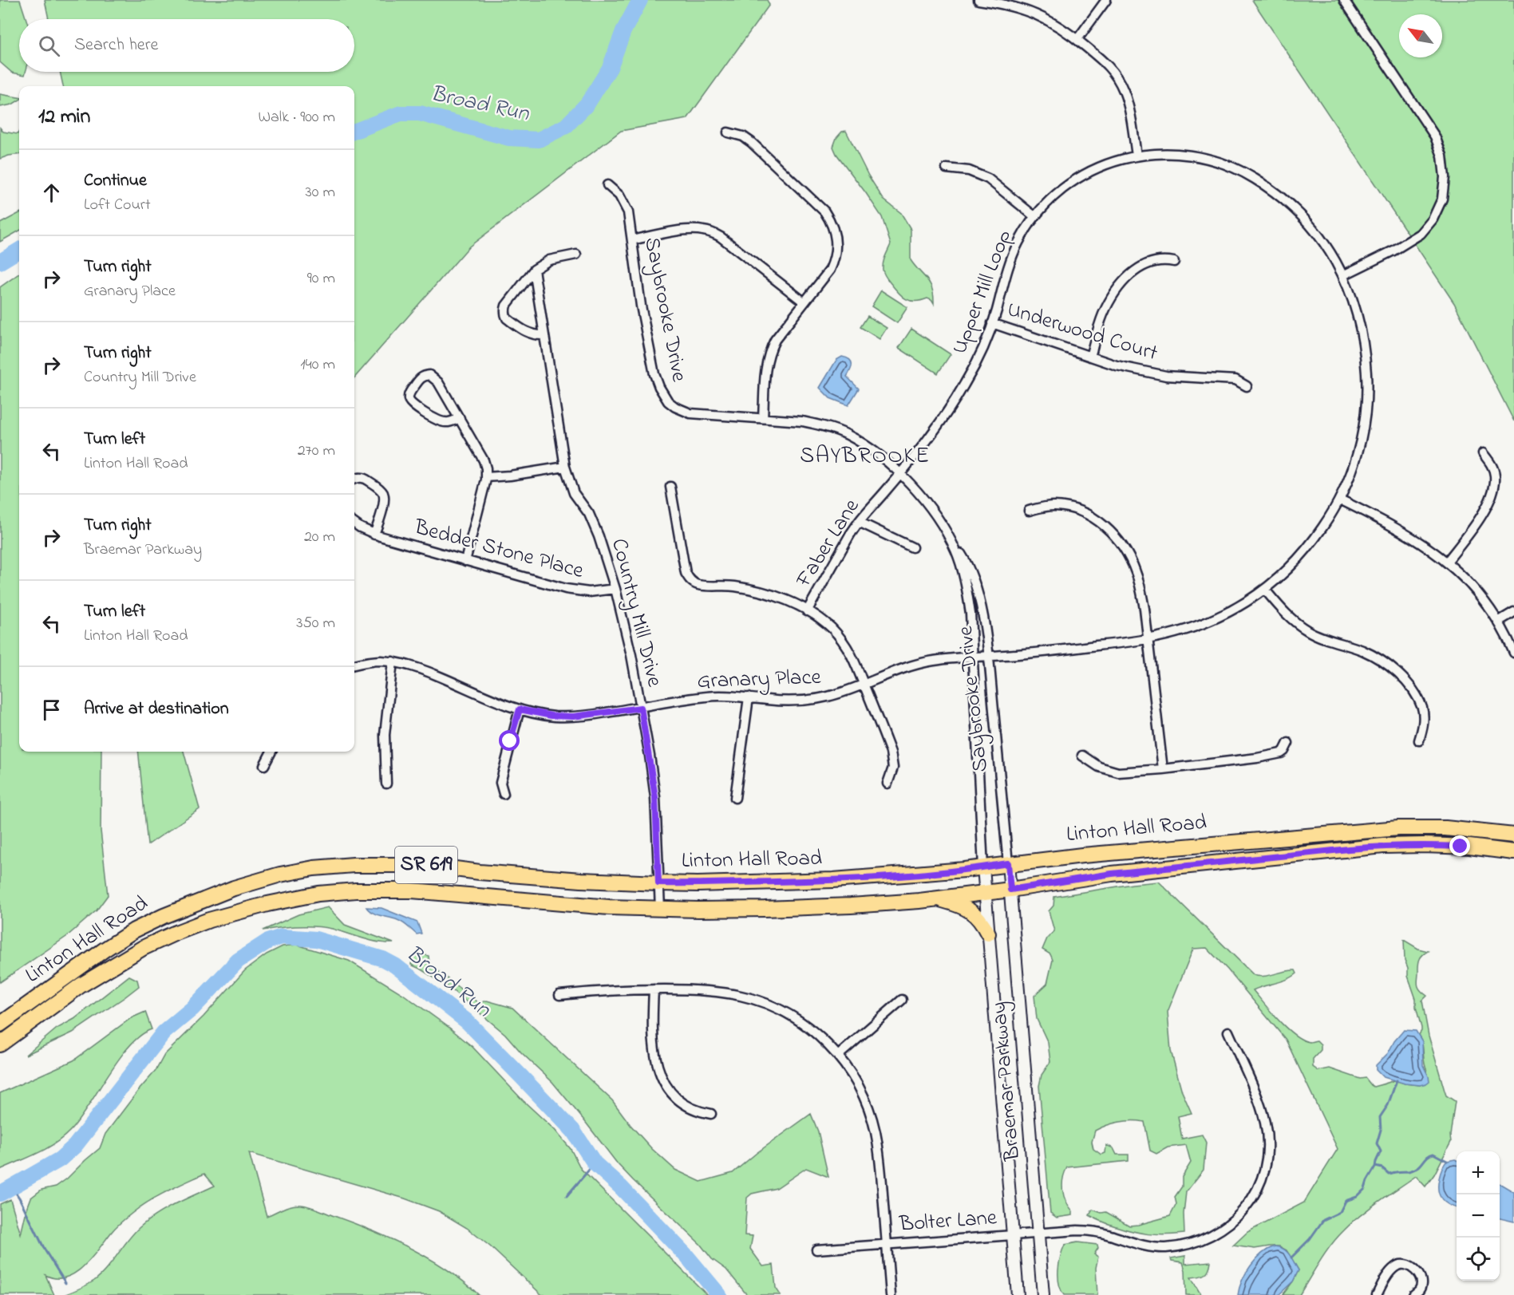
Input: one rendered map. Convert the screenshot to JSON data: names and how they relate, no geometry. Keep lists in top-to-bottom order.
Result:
{
  "streets": {
    "main road": ["Linton Hall Road", "SR 619"],
    "street": [
      "Upper Mill Loop",
      "Saybrooke Drive",
      "Underwood Court",
      "Faber Lane",
      "Bedder Stone Place",
      "Country Mill Drive",
      "Granary Place",
      "Braemar Parkway",
      "Bolter Lane"
    ]
  },
  "crossings": [
    ["Upper Mill Loop", "Saybrooke Drive"],
    ["Upper Mill Loop", "Underwood Court"],
    ["Upper Mill Loop", "Faber Lane"],
    ["Upper Mill Loop", "Granary Place"],
    ["Saybrooke Drive", "Faber Lane"],
    ["Saybrooke Drive", "Granary Place"],
    ["Saybrooke Drive", "Linton Hall Road"],
    ["Saybrooke Drive", "Braemar Parkway"],
    ["Bedder Stone Place", "Country Mill Drive"],
    ["Country Mill Drive", "Granary Place"],
    ["Country Mill Drive", "Linton Hall Road"],
    ["Linton Hall Road", "Braemar Parkway"],
    ["Braemar Parkway", "Bolter Lane"]
  ],
  "districts": ["SAYBROOKE"],
  "water": ["Broad Run"],
  "north": "top left",
  "page": {
    "search": "Search here",
    "heading": ["12 min", "Walk · 900 m"],
    "list": [
      ["Continue", "Loft Court", "30 m"],
      ["Turn right", "Granary Place", "90 m"],
      ["Turn right", "Country Mill Drive", "140 m"],
      ["Turn left", "Linton Hall Road", "270 m"],
      ["Turn right", "Braemar Parkway", "20 m"],
      ["Turn left", "Linton Hall Road", "350 m"],
      "Arrive at destination"
    ],
    "map_buttons": ["+", "−"]
  }
}
